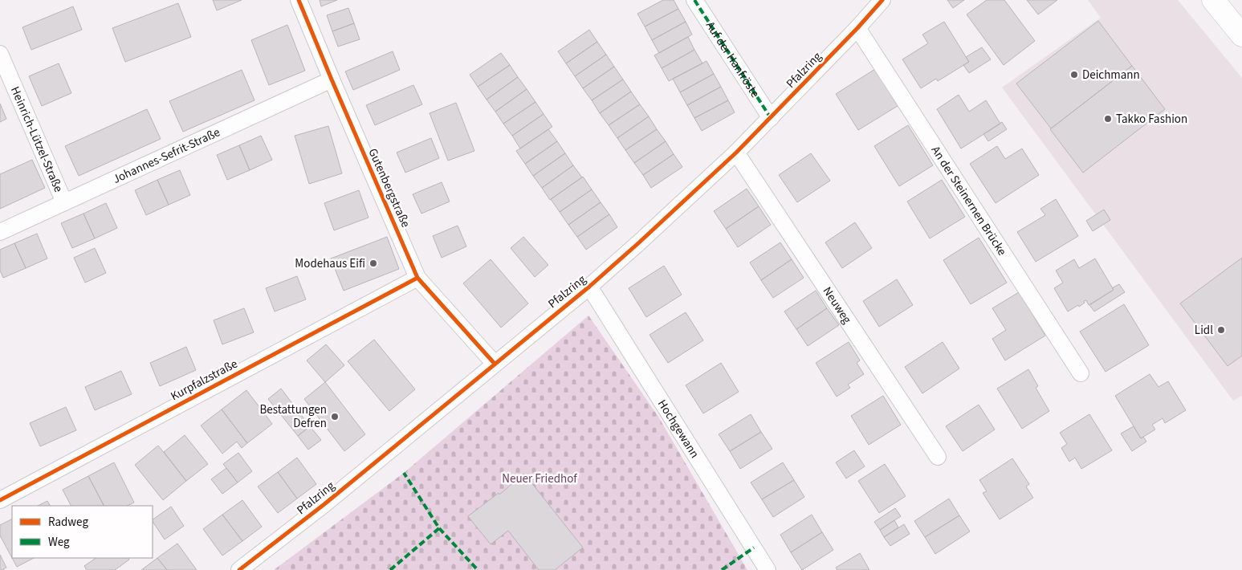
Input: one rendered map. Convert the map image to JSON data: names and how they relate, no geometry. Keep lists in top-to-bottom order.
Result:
{
  "streets": {
    "street": [
      "Auf der Hanfröste",
      "Pfalzring",
      "Heinrich-Lützel-Straße",
      "Johannes-Sefrit-Straße",
      "Gutenbergstraße",
      "An der Steinernen Brücke",
      "Neuweg",
      "Kurpfalzstraße",
      "Hochgewann"
    ]
  },
  "crossings": [
    ["Auf der Hanfröste", "Pfalzring"],
    ["Pfalzring", "Gutenbergstraße"],
    ["Pfalzring", "An der Steinernen Brücke"],
    ["Pfalzring", "Neuweg"],
    ["Pfalzring", "Hochgewann"],
    ["Heinrich-Lützel-Straße", "Johannes-Sefrit-Straße"],
    ["Johannes-Sefrit-Straße", "Gutenbergstraße"],
    ["Gutenbergstraße", "Kurpfalzstraße"]
  ],
  "parks": ["Neuer Friedhof"],
  "places": [
    "Deichmann",
    "Takko Fashion",
    "Modehaus Eifi",
    "Lidl",
    "Bestattungen Defren"
  ],
  "legend": ["Radweg", "Weg"]
}
